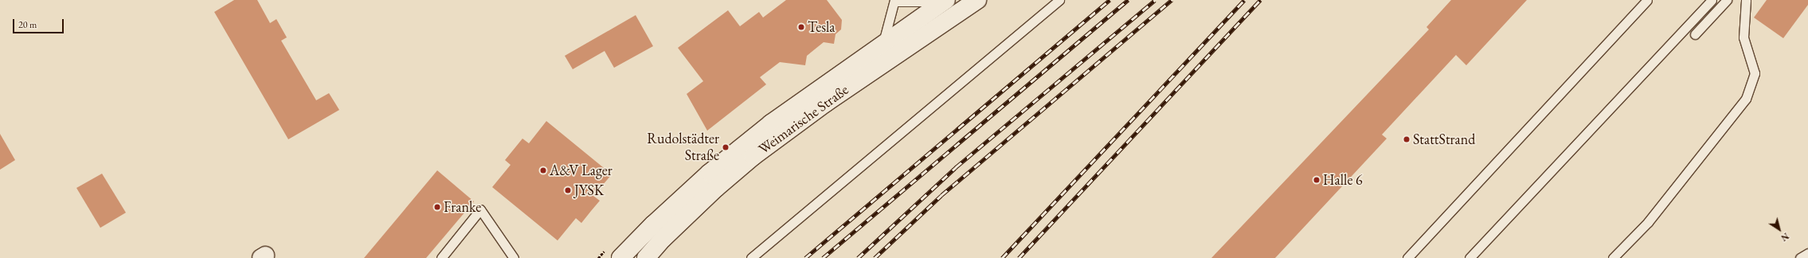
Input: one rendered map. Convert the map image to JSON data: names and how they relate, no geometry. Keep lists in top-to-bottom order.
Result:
{
  "streets": {
    "main road": ["Weimarische Straße"]
  },
  "places": [
    "Tesla",
    "StattStrand",
    "Rudolstädter Straße",
    "A&V Lager",
    "Halle 6",
    "JYSK",
    "Franke"
  ],
  "scale_bar": "20 m",
  "north": "bottom right"
}
